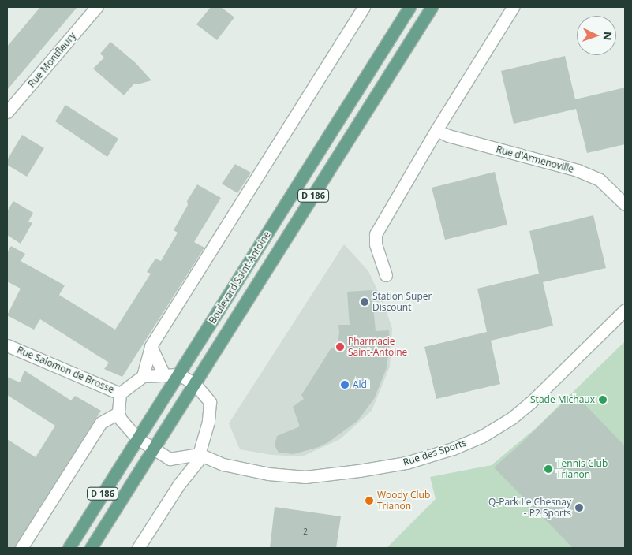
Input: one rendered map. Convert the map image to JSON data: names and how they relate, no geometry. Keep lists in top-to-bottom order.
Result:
{
  "streets": {
    "main road": ["D 186", "Boulevard Saint-Antoine"],
    "street": [
      "Rue Montfleury",
      "Rue d'Armenoville",
      "Rue Salomon de Brosse",
      "Rue des Sports"
    ]
  },
  "crossings": [
    ["Boulevard Saint-Antoine", "Rue des Sports"]
  ],
  "places": [
    "Station Super Discount",
    "Pharmacie Saint-Antoine",
    "Aldi",
    "Stade Michaux",
    "Tennis Club Trianon",
    "Woody Club Trianon",
    "Q-Park Le Chesnay - P2 Sports"
  ],
  "house_numbers": ["2"],
  "north": "right"
}
